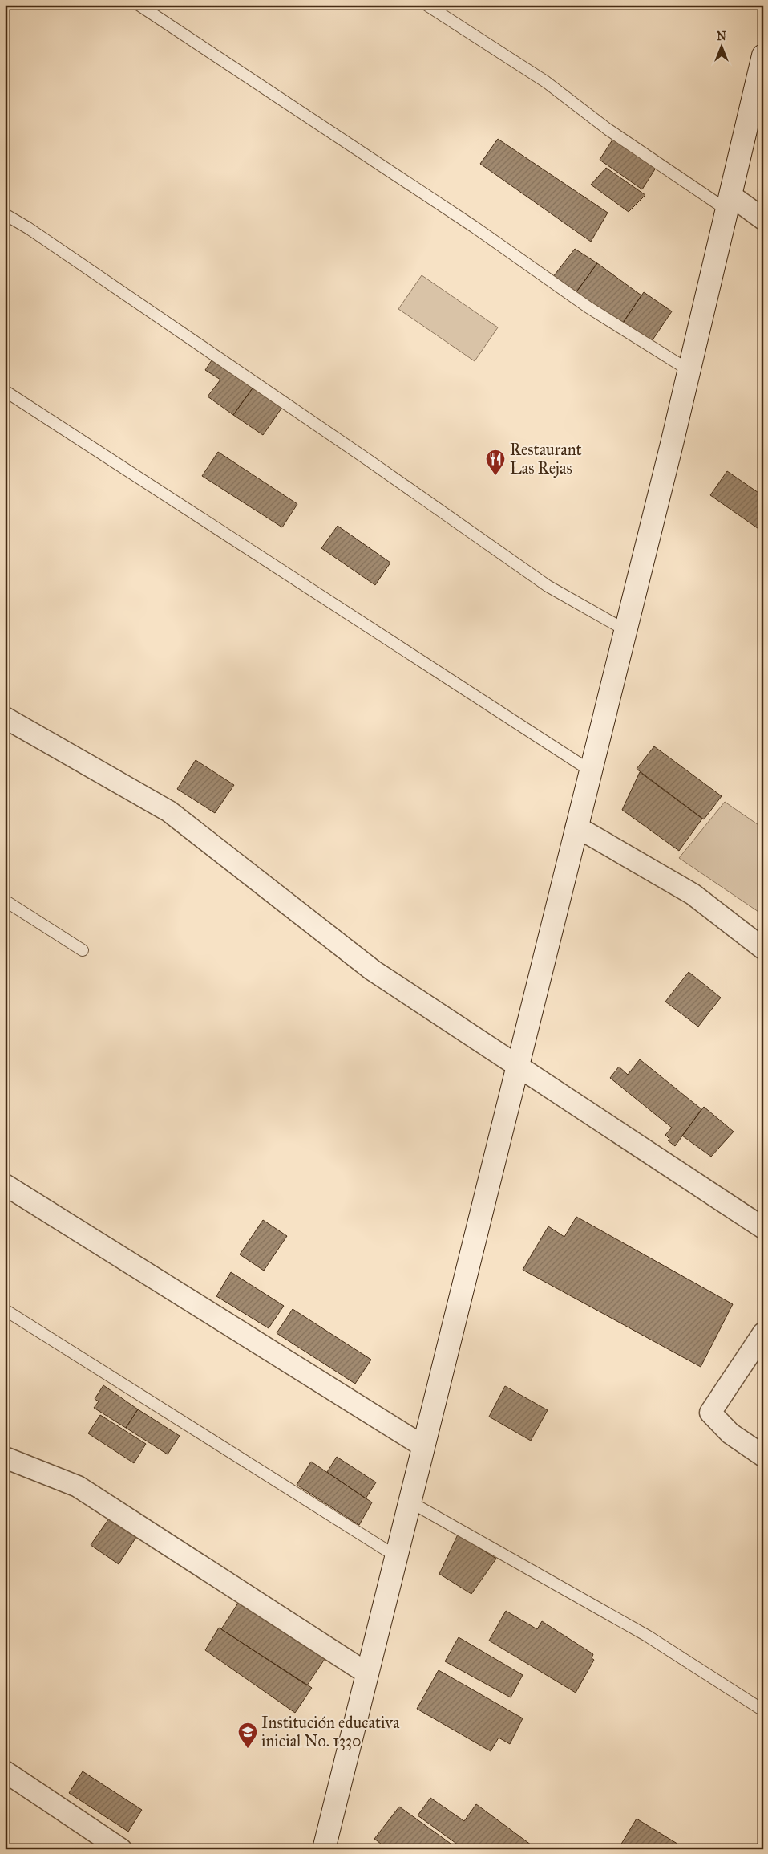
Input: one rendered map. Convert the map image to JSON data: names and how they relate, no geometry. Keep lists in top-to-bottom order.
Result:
{
  "places": {
    "restaurant": ["Restaurant Las Rejas"],
    "school or university": ["Institución educativa inicial No. 1330"]
  },
  "north": "top"
}
